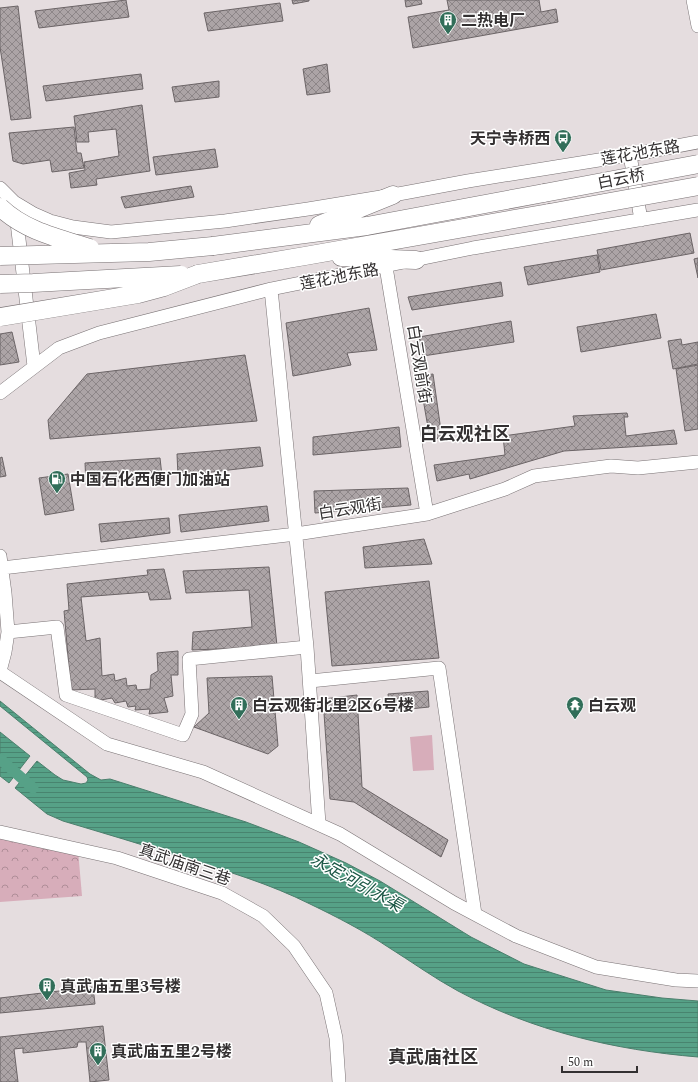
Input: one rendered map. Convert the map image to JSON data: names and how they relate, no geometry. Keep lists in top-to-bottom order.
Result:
{
  "streets": {
    "highway": ["莲花池东路", "白云桥"],
    "street": ["白云观前街", "白云观街", "真武庙南三巷"]
  },
  "crossings": [
    ["莲花池东路", "白云桥"],
    ["莲花池东路", "白云观前街"],
    ["白云观前街", "白云观街"]
  ],
  "districts": ["白云观社区", "真武庙社区"],
  "water": ["永定河引水渠"],
  "places": {
    "building": [
      "二热电厂",
      "白云观街北里2区6号楼",
      "真武庙五里3号楼",
      "真武庙五里2号楼"
    ],
    "bus stop": ["天宁寺桥西"],
    "fuel station": ["中国石化西便门加油站"],
    "temple": ["白云观"]
  },
  "scale_bar": "50 m"
}
